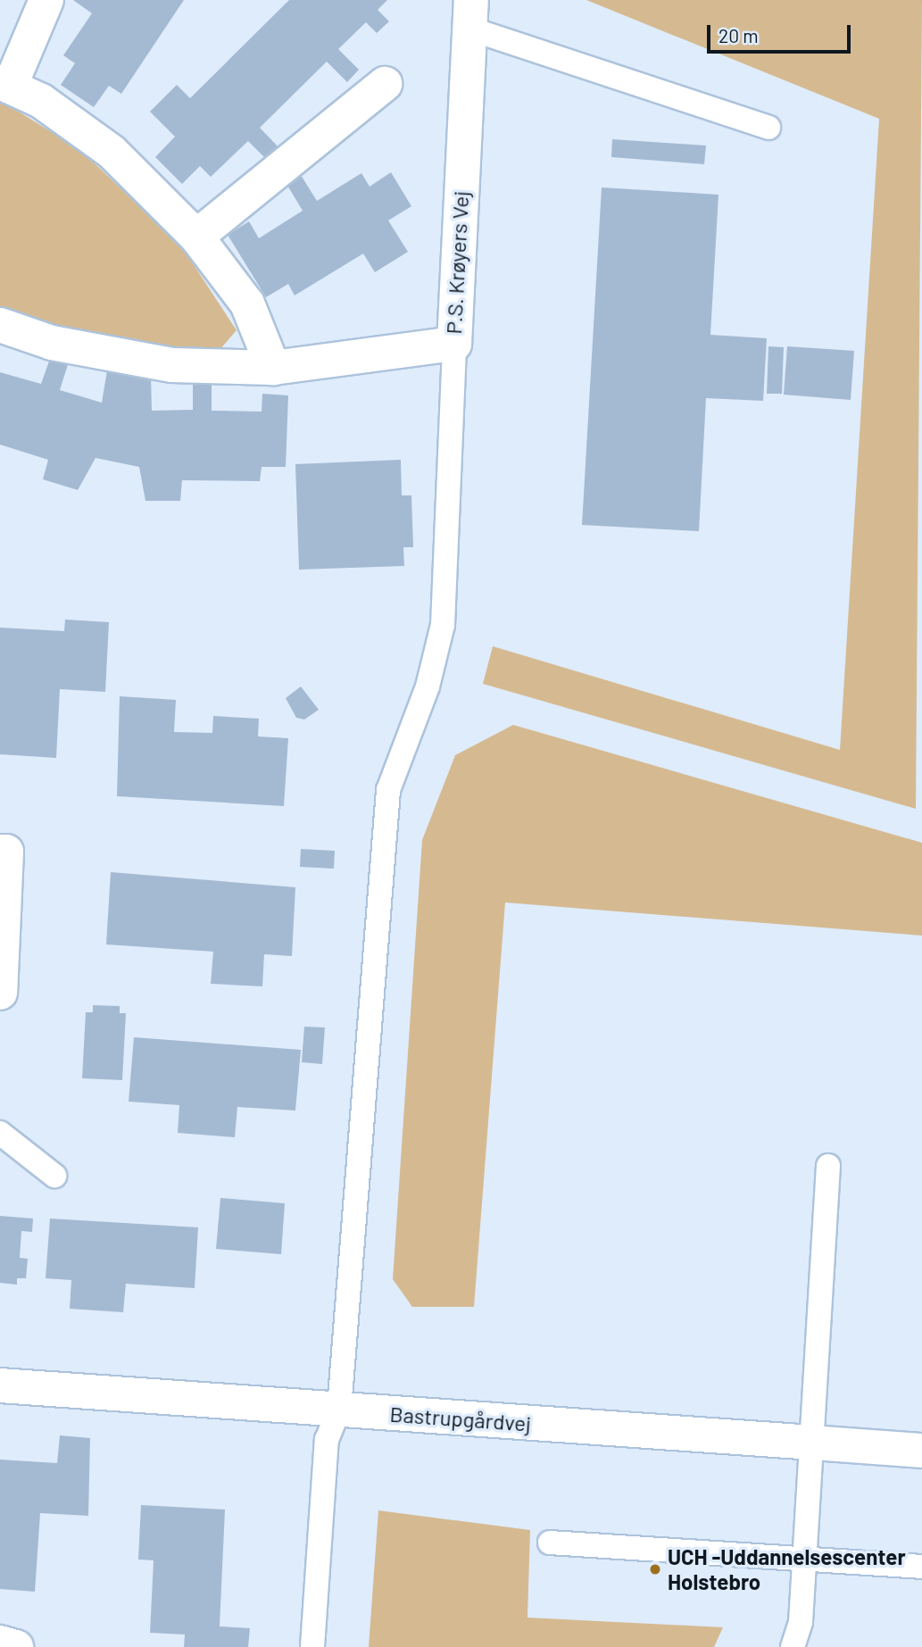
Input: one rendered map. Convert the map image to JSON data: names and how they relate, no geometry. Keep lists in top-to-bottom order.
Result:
{
  "streets": {
    "street": ["P.S. Krøyers Vej", "Bastrupgårdvej"]
  },
  "places": ["UCH -Uddannelsescenter Holstebro"],
  "scale_bar": "20 m"
}
